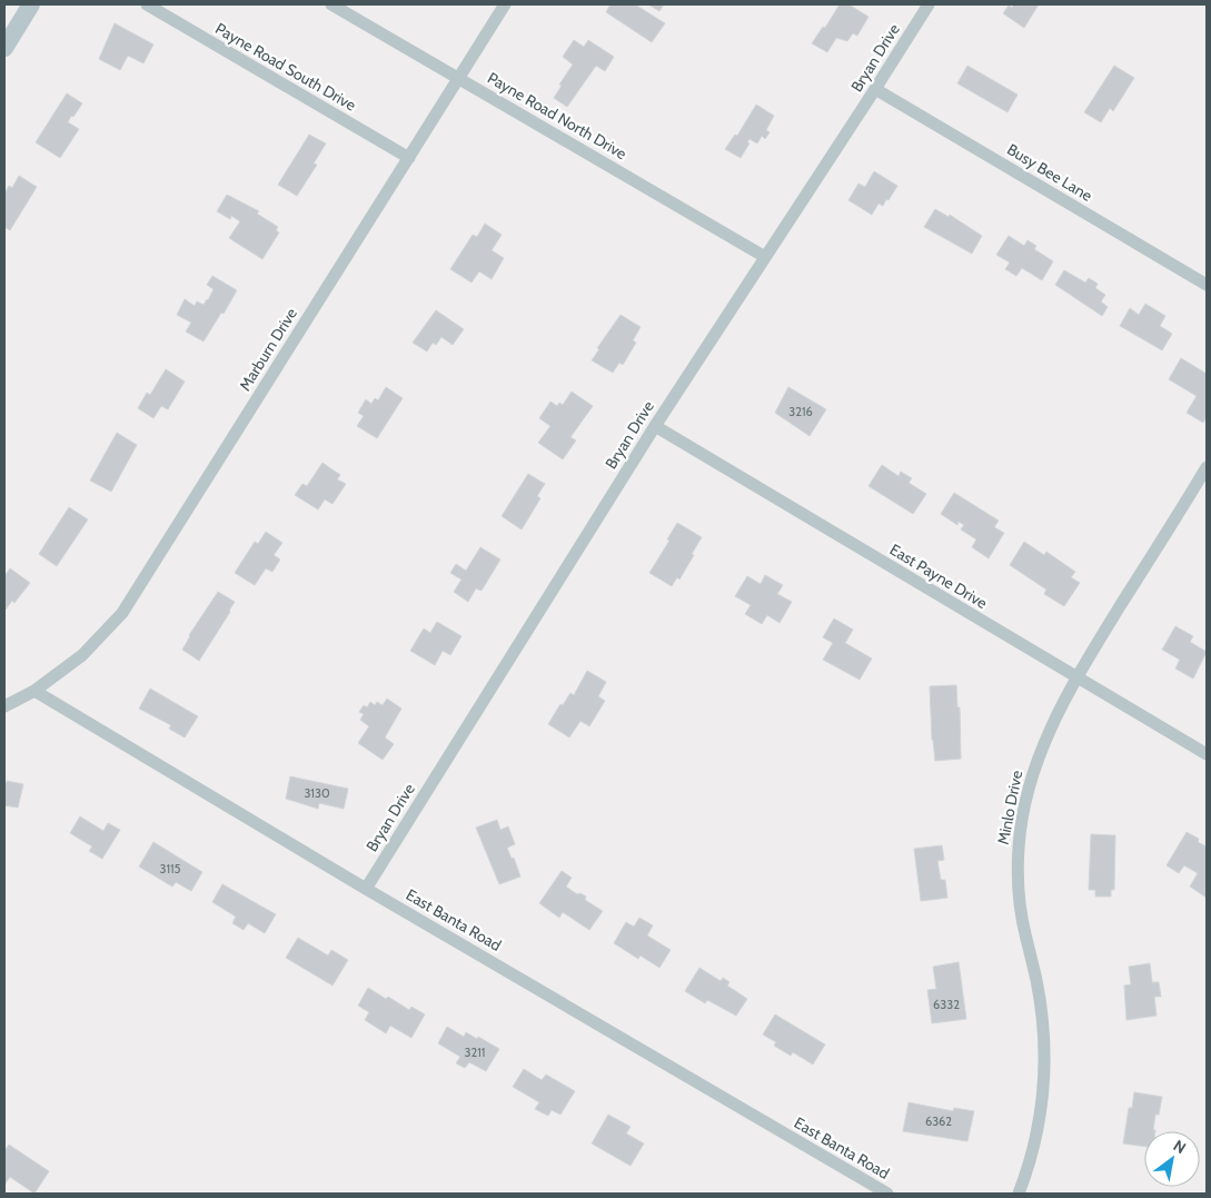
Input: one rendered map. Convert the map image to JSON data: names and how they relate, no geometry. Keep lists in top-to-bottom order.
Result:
{
  "streets": {
    "street": [
      "Bryan Drive",
      "Payne Road South Drive",
      "Payne Road North Drive",
      "Busy Bee Lane",
      "Marburn Drive",
      "East Payne Drive",
      "Minlo Drive",
      "East Banta Road"
    ]
  },
  "crossings": [
    ["Bryan Drive", "Payne Road North Drive"],
    ["Bryan Drive", "Busy Bee Lane"],
    ["Bryan Drive", "East Payne Drive"],
    ["Bryan Drive", "East Banta Road"],
    ["Payne Road South Drive", "Marburn Drive"],
    ["Payne Road North Drive", "Marburn Drive"],
    ["Marburn Drive", "East Banta Road"],
    ["East Payne Drive", "Minlo Drive"]
  ],
  "house_numbers": [
    "3216",
    "3130",
    "3115",
    "6332",
    "3211",
    "6362"
  ],
  "north": "top right"
}
